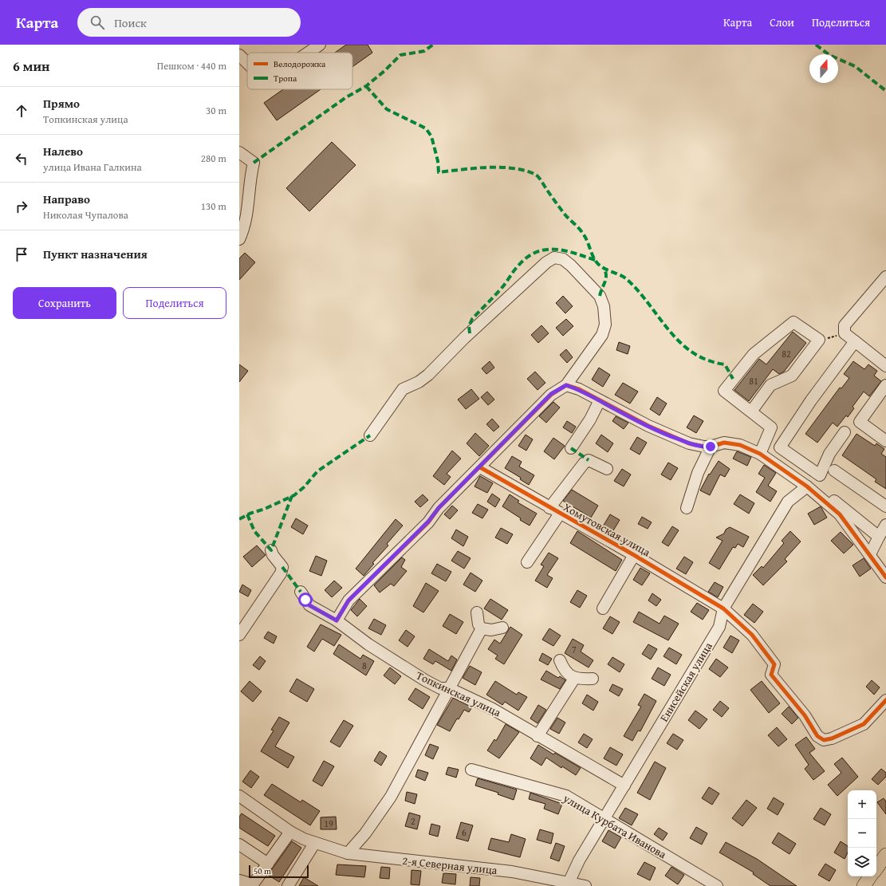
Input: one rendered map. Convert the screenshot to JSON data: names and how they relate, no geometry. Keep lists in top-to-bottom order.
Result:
{
  "streets": {
    "street": [
      "Хомутовская улица",
      "Енисейская улица",
      "Топкинская улица",
      "улица Курбата Иванова",
      "2-я Северная улица"
    ]
  },
  "crossings": [
    ["Хомутовская улица", "Енисейская улица"],
    ["Енисейская улица", "Топкинская улица"],
    ["Енисейская улица", "улица Курбата Иванова"],
    ["Енисейская улица", "2-я Северная улица"]
  ],
  "house_numbers": [
    "82",
    "81",
    "7",
    "8",
    "2",
    "19",
    "6"
  ],
  "legend": ["Велодорожка", "Тропа"],
  "scale_bar": "50 m",
  "north": "top",
  "page": {
    "header": "Карта",
    "search": "Поиск",
    "nav": ["Карта", "Слои", "Поделиться"],
    "heading": ["6 мин", "Пешком · 440 m"],
    "list": [
      ["Прямо", "Топкинская улица", "30 m"],
      ["Налево", "улица Ивана Галкина", "280 m"],
      ["Направо", "Николая Чупалова", "130 m"],
      "Пункт назначения"
    ],
    "buttons": ["Сохранить", "Поделиться"],
    "map_buttons": ["+", "−"],
    "scale": "50 m"
  }
}
